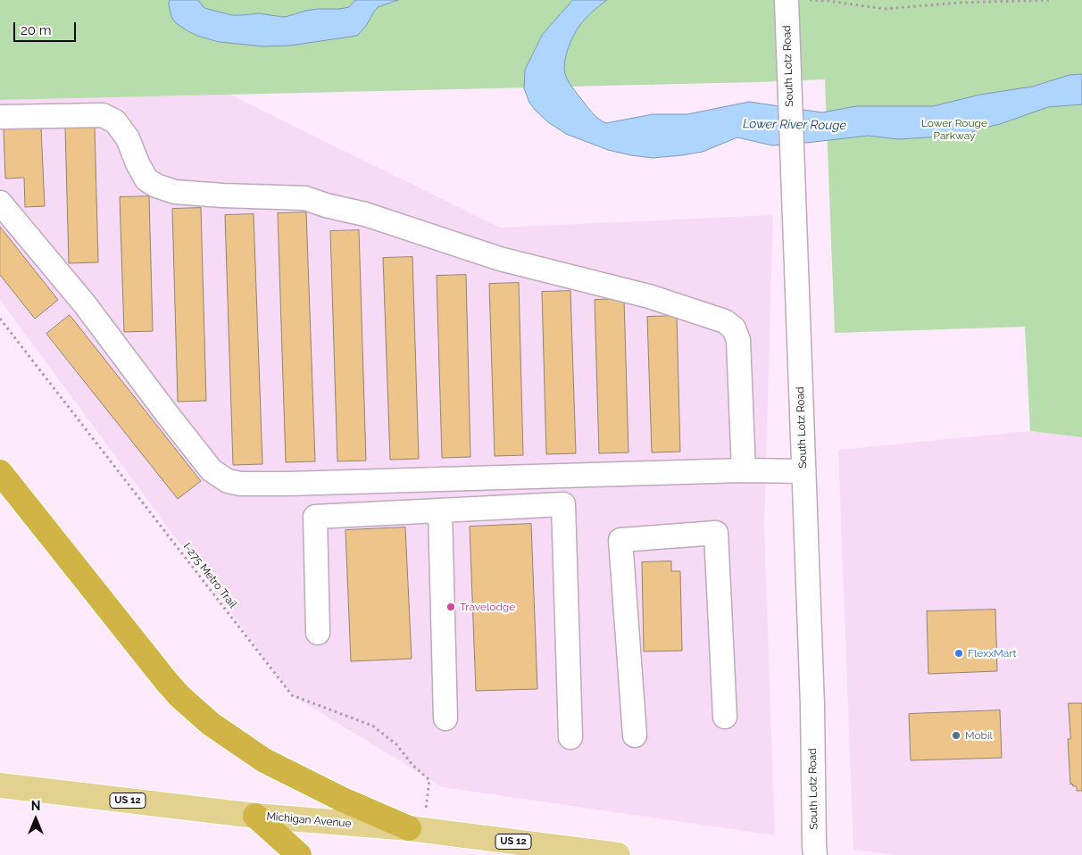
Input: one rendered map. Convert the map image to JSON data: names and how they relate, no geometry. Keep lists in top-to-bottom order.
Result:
{
  "streets": {
    "main road": ["US 12", "Michigan Avenue"],
    "street": ["South Lotz Road"],
    "path": ["I-275 Metro Trail"]
  },
  "water": ["Lower River Rouge"],
  "parks": ["Lower Rouge Parkway"],
  "places": ["Travelodge", "FlexxMart", "Mobil"],
  "scale_bar": "20 m",
  "north": "top"
}
